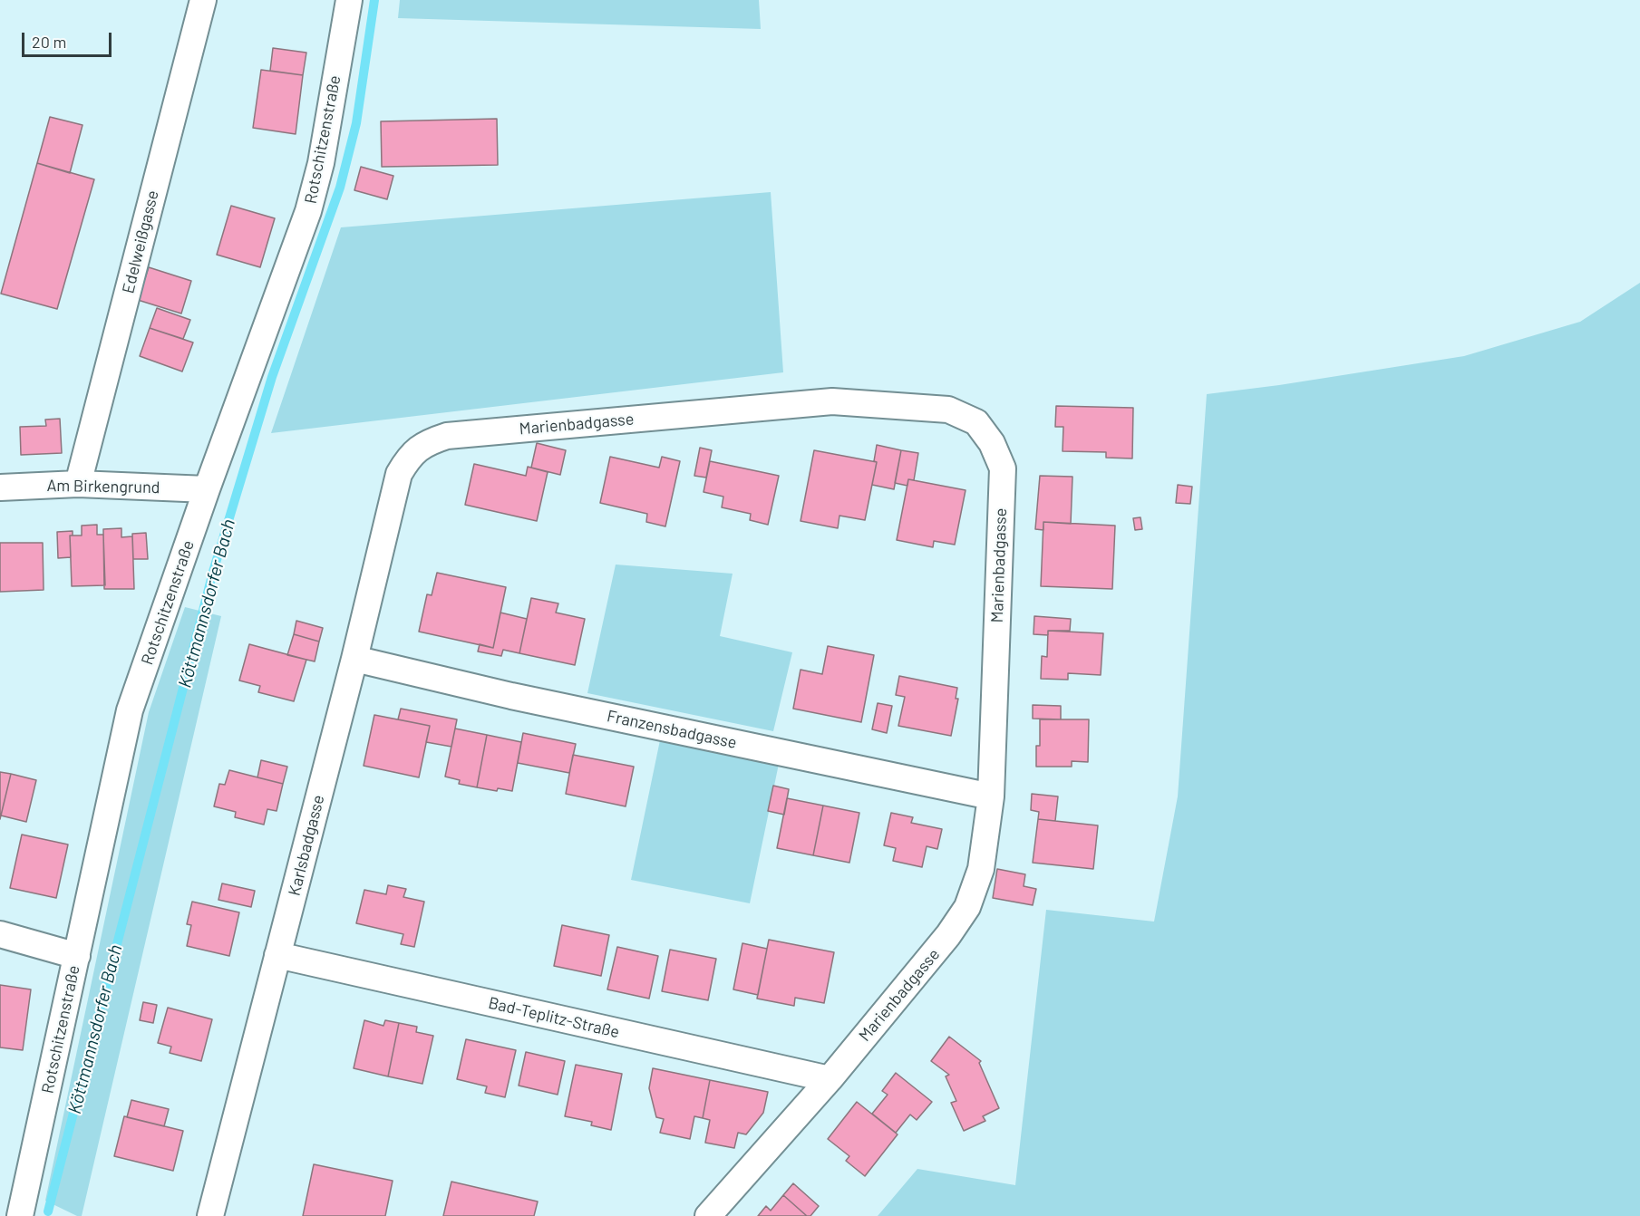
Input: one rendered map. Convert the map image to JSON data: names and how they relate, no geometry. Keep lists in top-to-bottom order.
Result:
{
  "streets": {
    "street": [
      "Rotschitzenstraße",
      "Edelweißgasse",
      "Marienbadgasse",
      "Am Birkengrund",
      "Franzensbadgasse",
      "Karlsbadgasse",
      "Bad-Teplitz-Straße"
    ]
  },
  "crossings": [
    ["Rotschitzenstraße", "Am Birkengrund"],
    ["Edelweißgasse", "Am Birkengrund"],
    ["Marienbadgasse", "Franzensbadgasse"],
    ["Marienbadgasse", "Karlsbadgasse"],
    ["Marienbadgasse", "Bad-Teplitz-Straße"],
    ["Franzensbadgasse", "Karlsbadgasse"],
    ["Karlsbadgasse", "Bad-Teplitz-Straße"]
  ],
  "water": ["Köttmannsdorfer Bach"],
  "scale_bar": "20 m"
}
